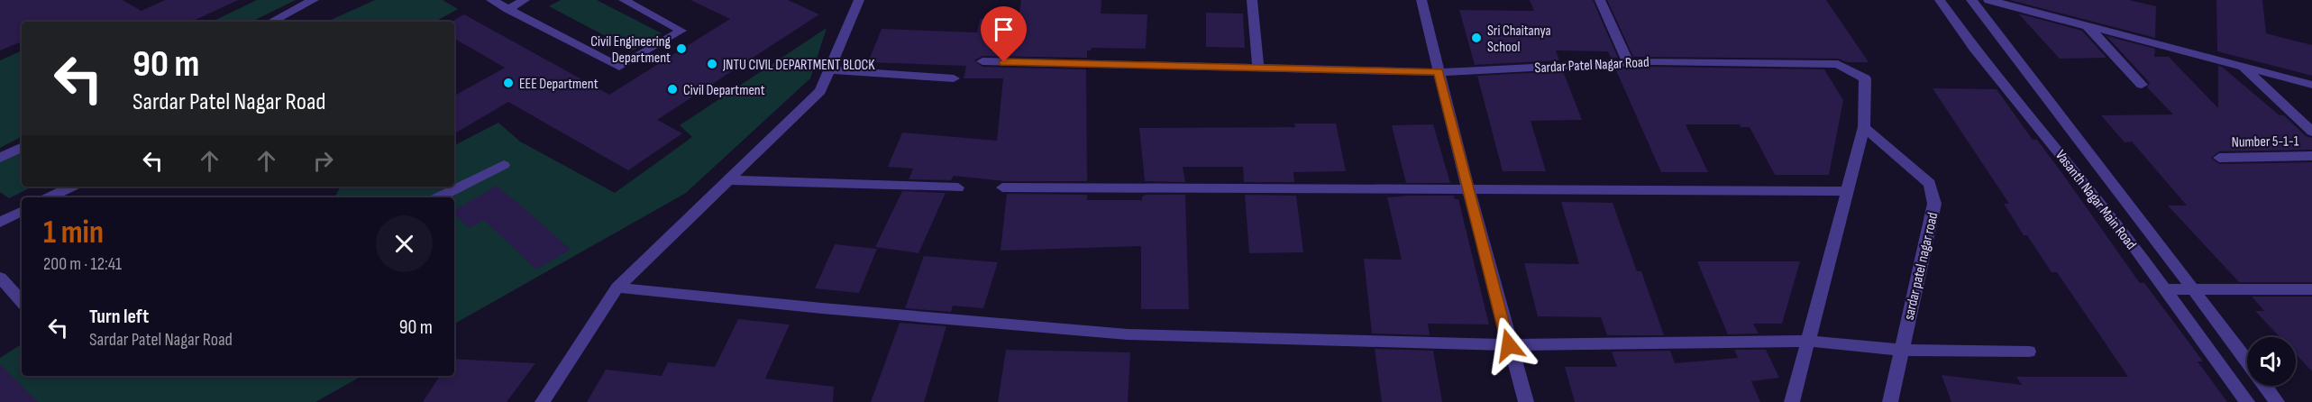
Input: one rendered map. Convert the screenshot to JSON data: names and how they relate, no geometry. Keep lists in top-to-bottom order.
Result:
{
  "streets": {
    "street": [
      "Sardar Patel Nagar Road",
      "Number 5-1-1",
      "Vasanth Nagar Main Road",
      "sardar patel nagar road"
    ]
  },
  "crossings": [
    ["Sardar Patel Nagar Road", "sardar patel nagar road"]
  ],
  "places": [
    "Sri Chaitanya School",
    "Civil Engineering Department",
    "JNTU CIVIL DEPARTMENT BLOCK",
    "EEE Department",
    "Civil Department"
  ],
  "page": {
    "turn": ["90 m", "Sardar Patel Nagar Road"],
    "heading": ["1 min", "200 m · 12:41"],
    "list": [
      {
        "name": "Turn left",
        "note": "Sardar Patel Nagar Road",
        "value": "90 m"
      }
    ]
  }
}
